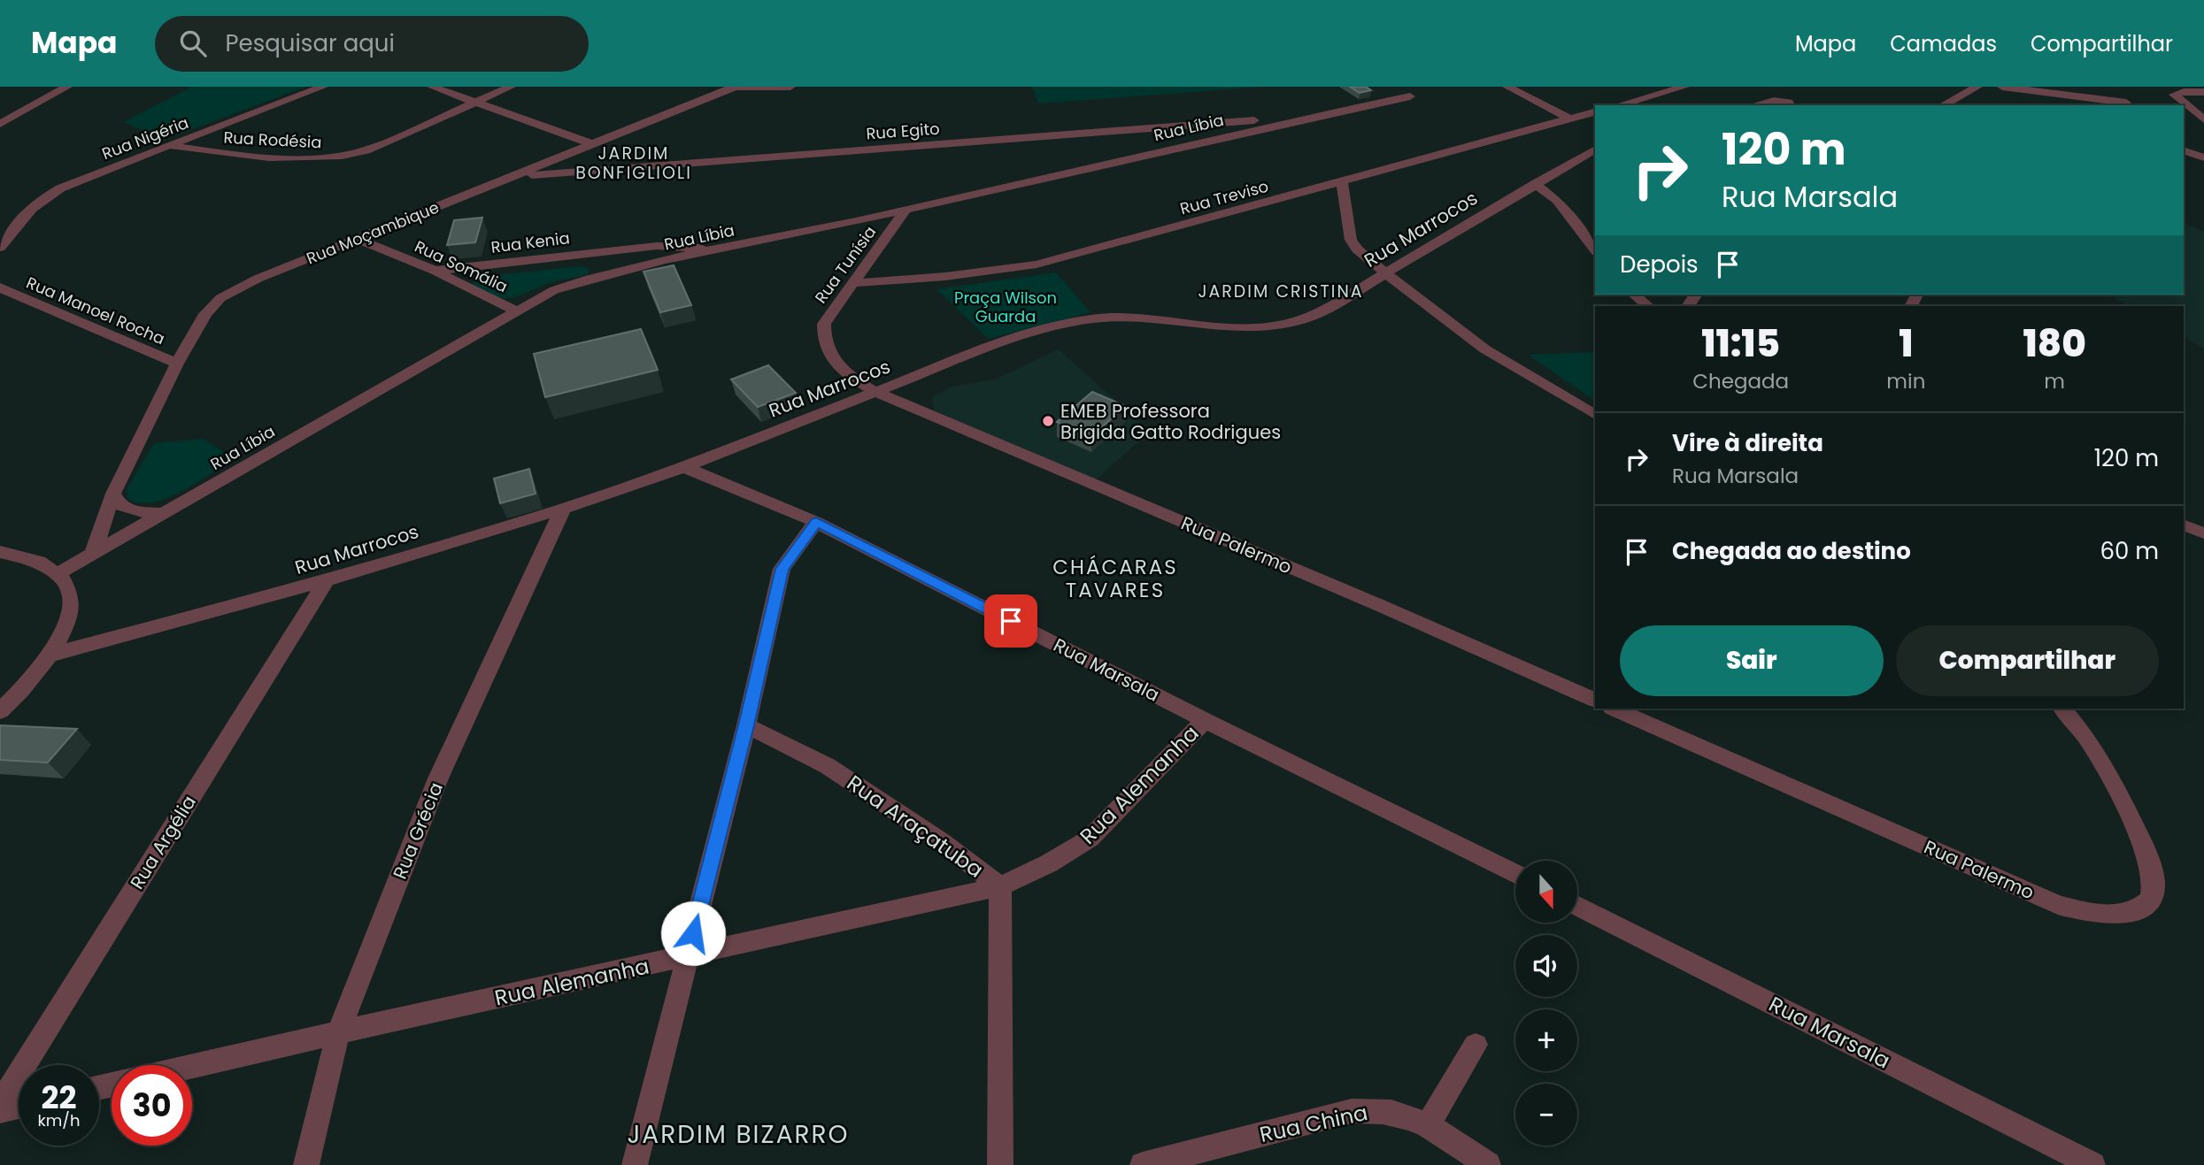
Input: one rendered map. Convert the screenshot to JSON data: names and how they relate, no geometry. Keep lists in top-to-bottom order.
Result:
{
  "streets": {
    "street": [
      "Rua Líbia",
      "Rua Egito",
      "Rua Nigéria",
      "Rua Rodésia",
      "Rua Treviso",
      "Rua Marrocos",
      "Rua Moçambique",
      "Rua Kenia",
      "Rua Tunísia",
      "Rua Somália",
      "Rua Manoel Rocha",
      "Rua Palermo",
      "Rua Marsala",
      "Rua Alemanha",
      "Rua Araçatuba",
      "Rua Grécia",
      "Rua Argélia",
      "Rua China"
    ]
  },
  "crossings": [
    ["Rua Líbia", "Rua Egito"],
    ["Rua Líbia", "Rua Moçambique"],
    ["Rua Líbia", "Rua Kenia"],
    ["Rua Líbia", "Rua Tunísia"],
    ["Rua Líbia", "Rua Somália"],
    ["Rua Egito", "Rua Moçambique"],
    ["Rua Nigéria", "Rua Rodésia"],
    ["Rua Treviso", "Rua Tunísia"],
    ["Rua Marrocos", "Rua Tunísia"],
    ["Rua Marrocos", "Rua Palermo"],
    ["Rua Marrocos", "Rua Marsala"],
    ["Rua Marrocos", "Rua Grécia"],
    ["Rua Marrocos", "Rua Argélia"],
    ["Rua Moçambique", "Rua Somália"],
    ["Rua Moçambique", "Rua Manoel Rocha"],
    ["Rua Kenia", "Rua Somália"],
    ["Rua Tunísia", "Rua Palermo"],
    ["Rua Marsala", "Rua Alemanha"],
    ["Rua Alemanha", "Rua Araçatuba"],
    ["Rua Alemanha", "Rua Grécia"]
  ],
  "districts": [
    "JARDIM BONFIGLIOLI",
    "JARDIM CRISTINA",
    "CHÁCARAS TAVARES",
    "JARDIM BIZARRO"
  ],
  "parks": ["Praça Wilson Guarda"],
  "places": ["EMEB Professora Brigida Gatto Rodrigues"],
  "north": "bottom",
  "page": {
    "header": "Mapa",
    "search": "Pesquisar aqui",
    "nav": ["Mapa", "Camadas", "Compartilhar"],
    "turn": ["120 m", "Rua Marsala"],
    "then": "Depois",
    "eta": [
      "11:15",
      "Chegada",
      "1",
      "min",
      "180",
      "m"
    ],
    "list": [
      {
        "name": "Vire à direita",
        "note": "Rua Marsala",
        "value": "120 m"
      },
      {
        "name": "Chegada ao destino",
        "value": "60 m"
      }
    ],
    "buttons": ["Sair", "Compartilhar"],
    "map_buttons": ["+", "−"],
    "speed": "22 km/h",
    "limit": "30"
  }
}
